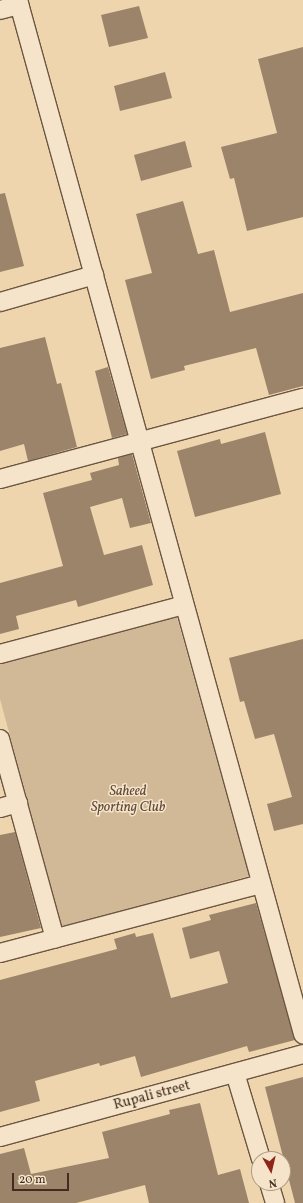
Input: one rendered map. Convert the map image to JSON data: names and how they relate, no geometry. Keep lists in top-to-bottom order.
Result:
{
  "streets": {
    "street": ["Rupali street"]
  },
  "parks": ["Saheed Sporting Club"],
  "scale_bar": "20 m",
  "north": "bottom"
}
